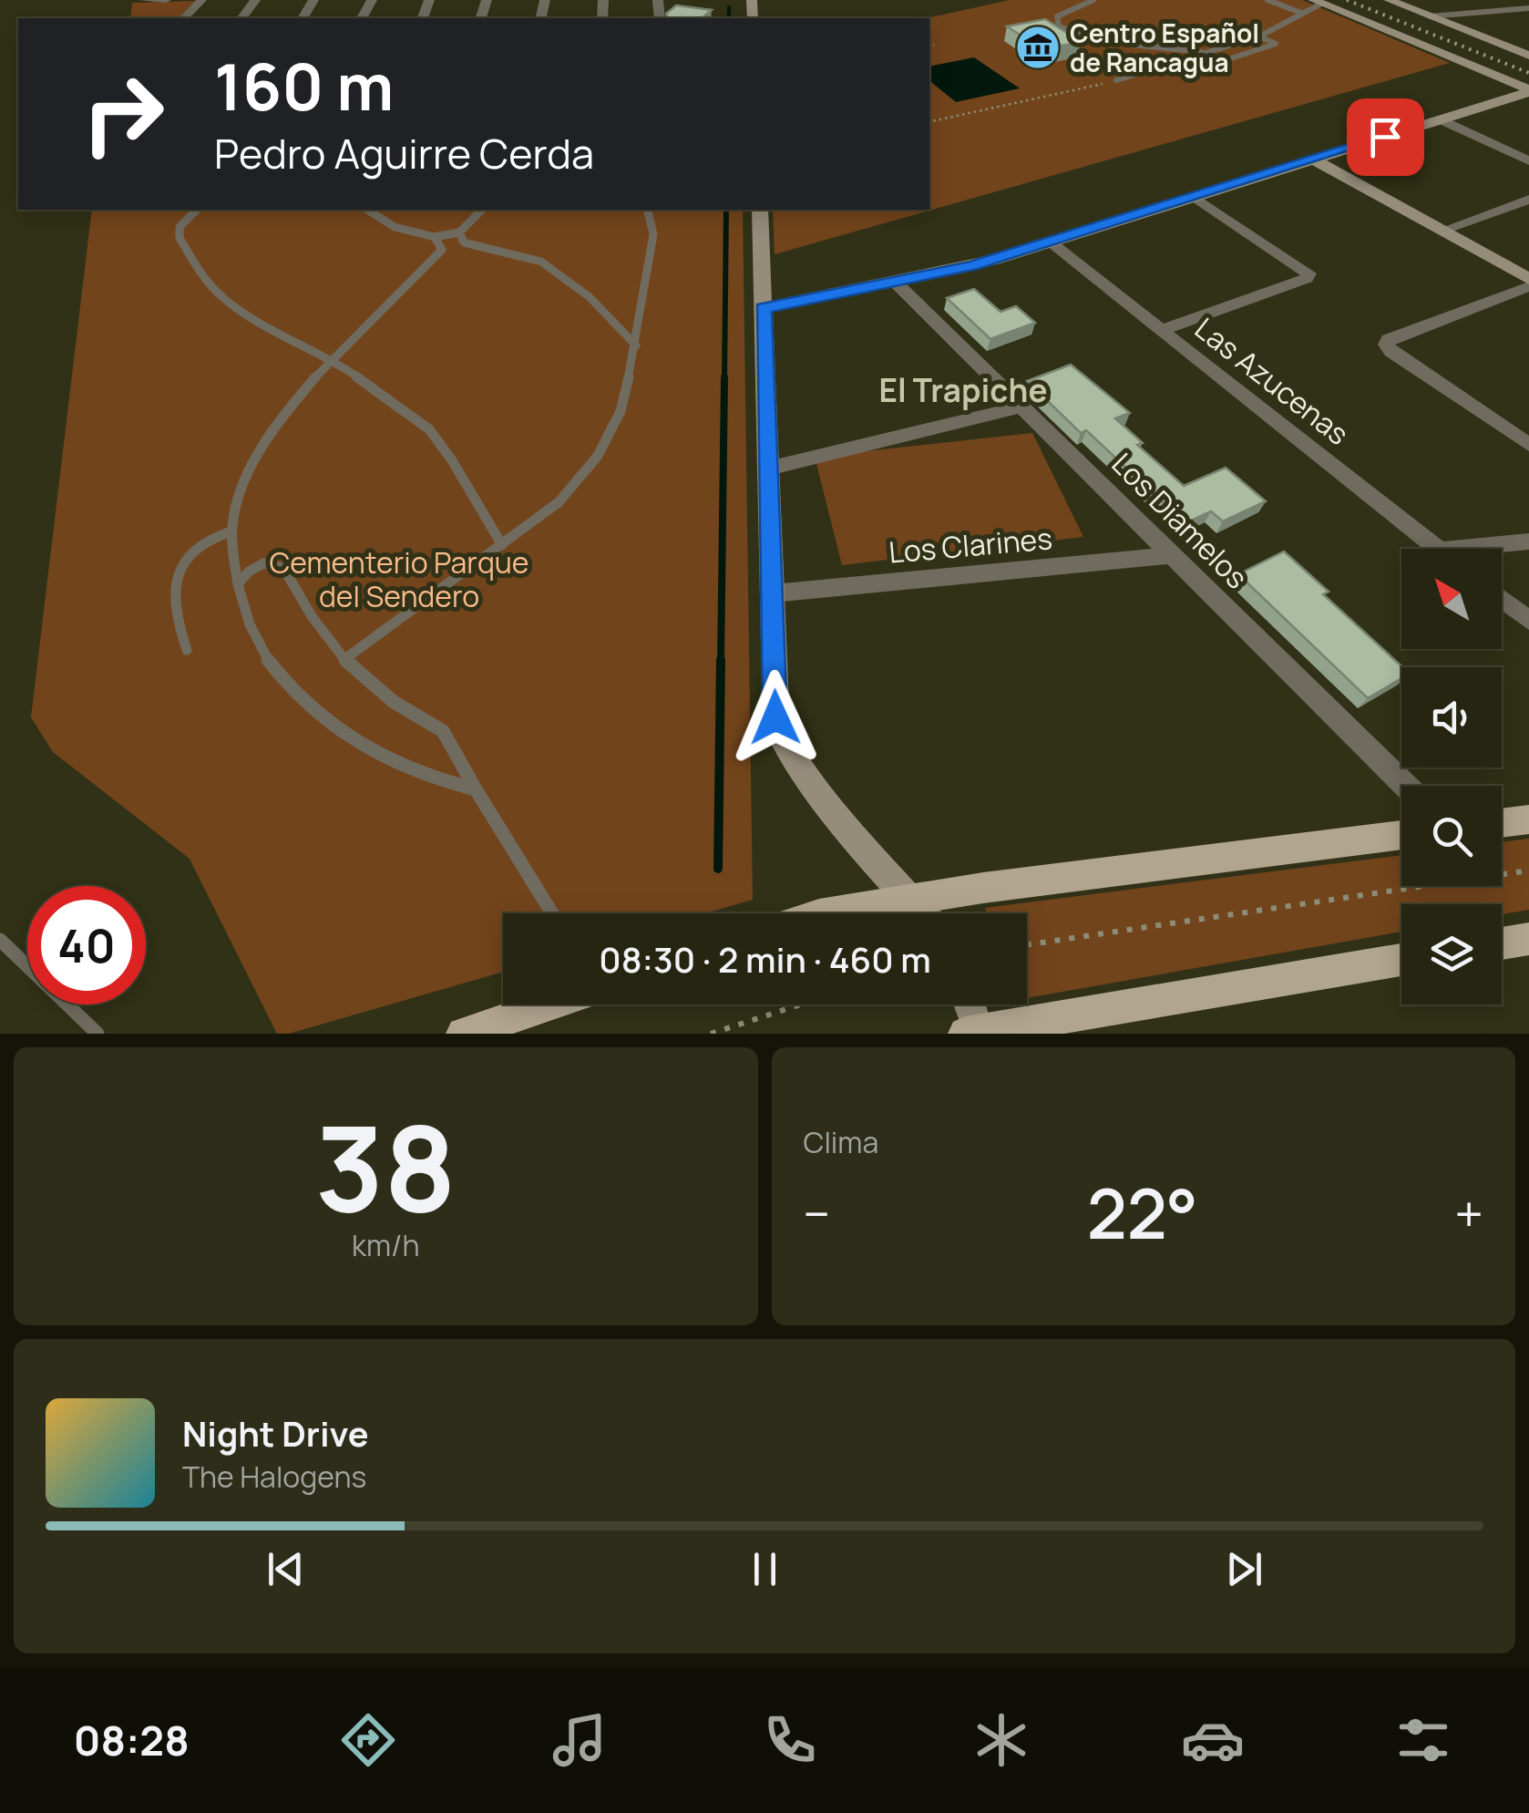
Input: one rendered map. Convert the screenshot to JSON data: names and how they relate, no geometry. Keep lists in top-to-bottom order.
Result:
{
  "streets": {
    "street": ["Las Azucenas", "Los Diamelos", "Los Clarines"]
  },
  "crossings": [
    ["Los Diamelos", "Los Clarines"]
  ],
  "districts": ["El Trapiche"],
  "parks": ["Cementerio Parque del Sendero"],
  "places": {
    "museum": ["Centro Español de Rancagua"]
  },
  "north": "top left",
  "page": {
    "turn": ["160 m", "Pedro Aguirre Cerda"],
    "limit": "40",
    "trip": "08:30 · 2 min · 460 m",
    "tile": [
      ["38", "km/h"],
      "Clima"
    ],
    "heat": ["−", "22°", "+"],
    "song": ["Night Drive", "The Halogens"],
    "tabs": "08:28"
  }
}
